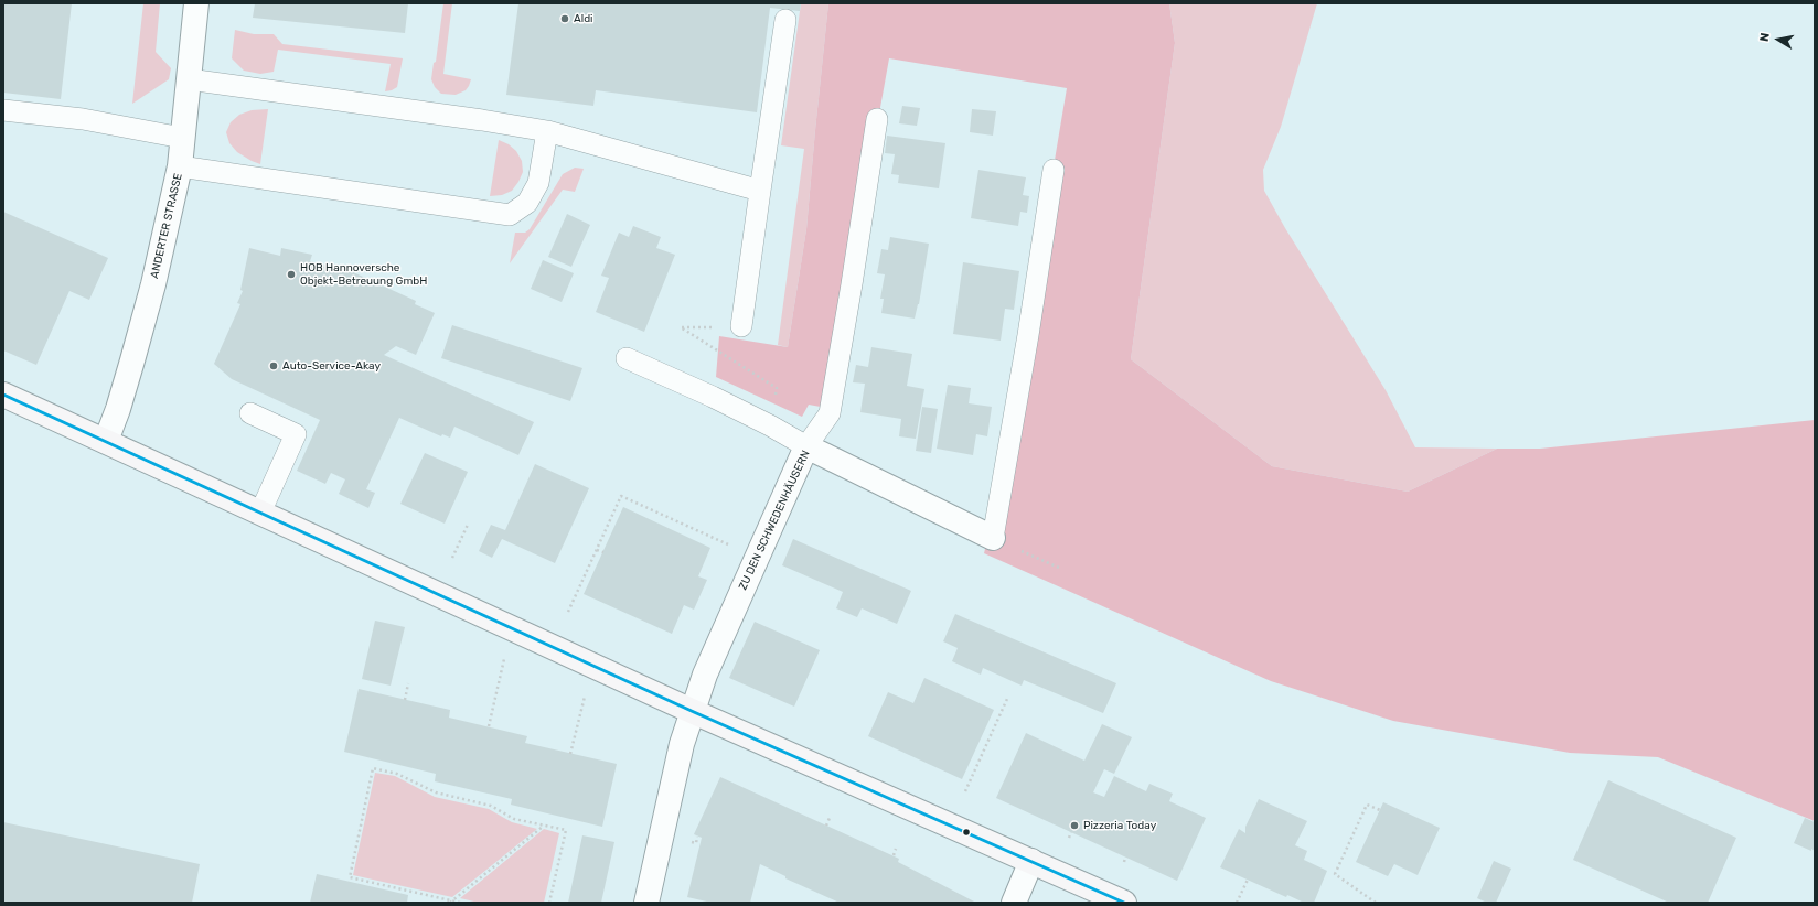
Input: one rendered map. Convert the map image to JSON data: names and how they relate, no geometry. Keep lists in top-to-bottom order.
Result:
{
  "streets": {
    "street": ["ANDERTER STRASSE", "ZU DEN SCHWEDENHÄUSERN"]
  },
  "places": [
    "Aldi",
    "HOB Hannoversche Objekt-Betreuung GmbH",
    "Auto-Service-Akay",
    "Pizzeria Today"
  ],
  "north": "left"
}
